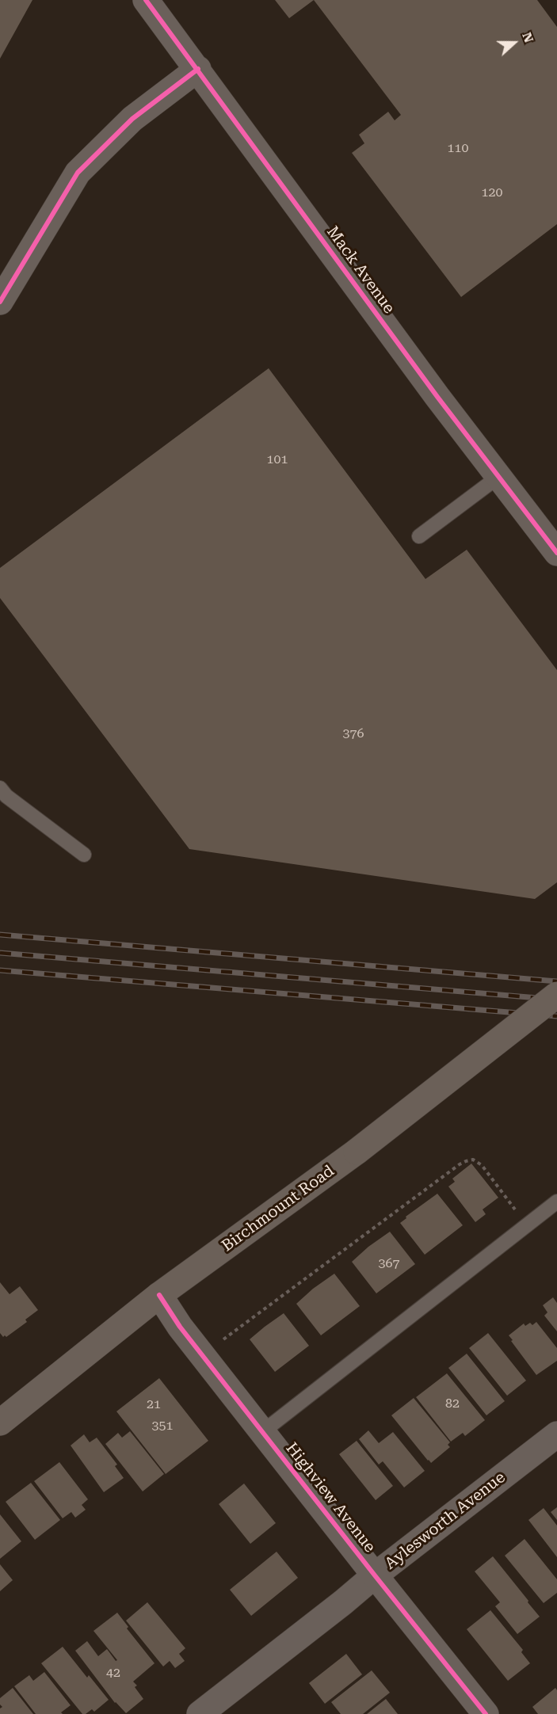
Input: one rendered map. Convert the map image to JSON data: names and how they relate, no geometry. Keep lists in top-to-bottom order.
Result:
{
  "streets": {
    "main road": ["Birchmount Road"],
    "street": ["Mack Avenue", "Highview Avenue", "Aylesworth Avenue"]
  },
  "crossings": [
    ["Birchmount Road", "Highview Avenue"],
    ["Highview Avenue", "Aylesworth Avenue"]
  ],
  "house_numbers": [
    "110",
    "120",
    "101",
    "376",
    "367",
    "82",
    "21",
    "351",
    "42"
  ],
  "north": "right"
}
